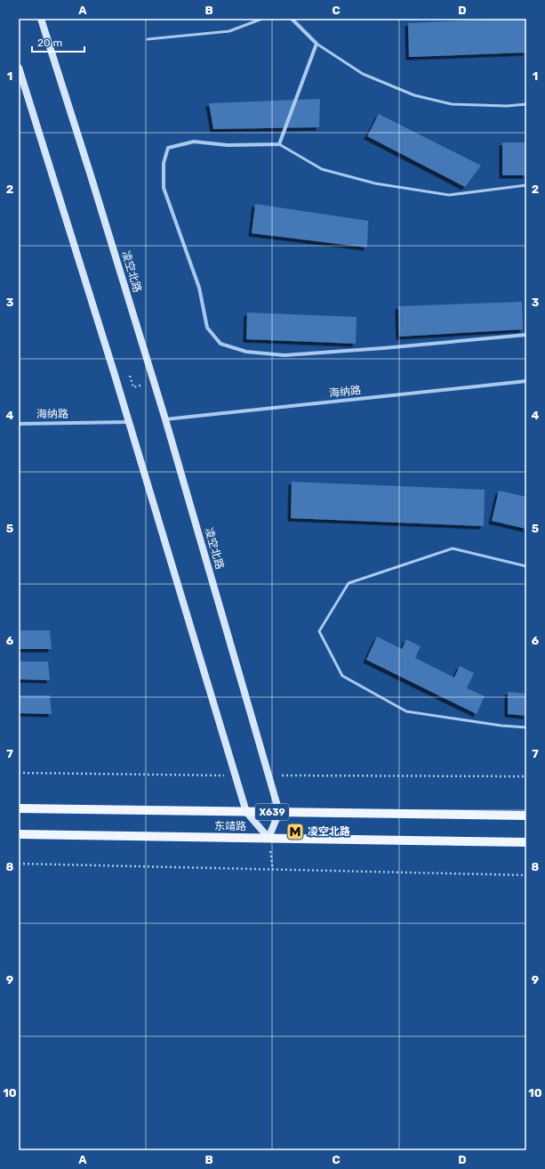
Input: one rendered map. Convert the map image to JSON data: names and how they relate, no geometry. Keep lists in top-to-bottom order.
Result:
{
  "streets": {
    "main road": ["凌空北路", "X639", "东靖路"],
    "street": ["海纳路"]
  },
  "crossings": [
    ["凌空北路", "海纳路"],
    ["凌空北路", "东靖路"]
  ],
  "places": {
    "metro station": ["凌空北路"]
  },
  "scale_bar": "20 m",
  "grid": {
    "columns": [
      "A",
      "B",
      "C",
      "D"
    ],
    "rows": [
      "1",
      "2",
      "3",
      "4",
      "5",
      "6",
      "7",
      "8",
      "9",
      "10"
    ]
  }
}
